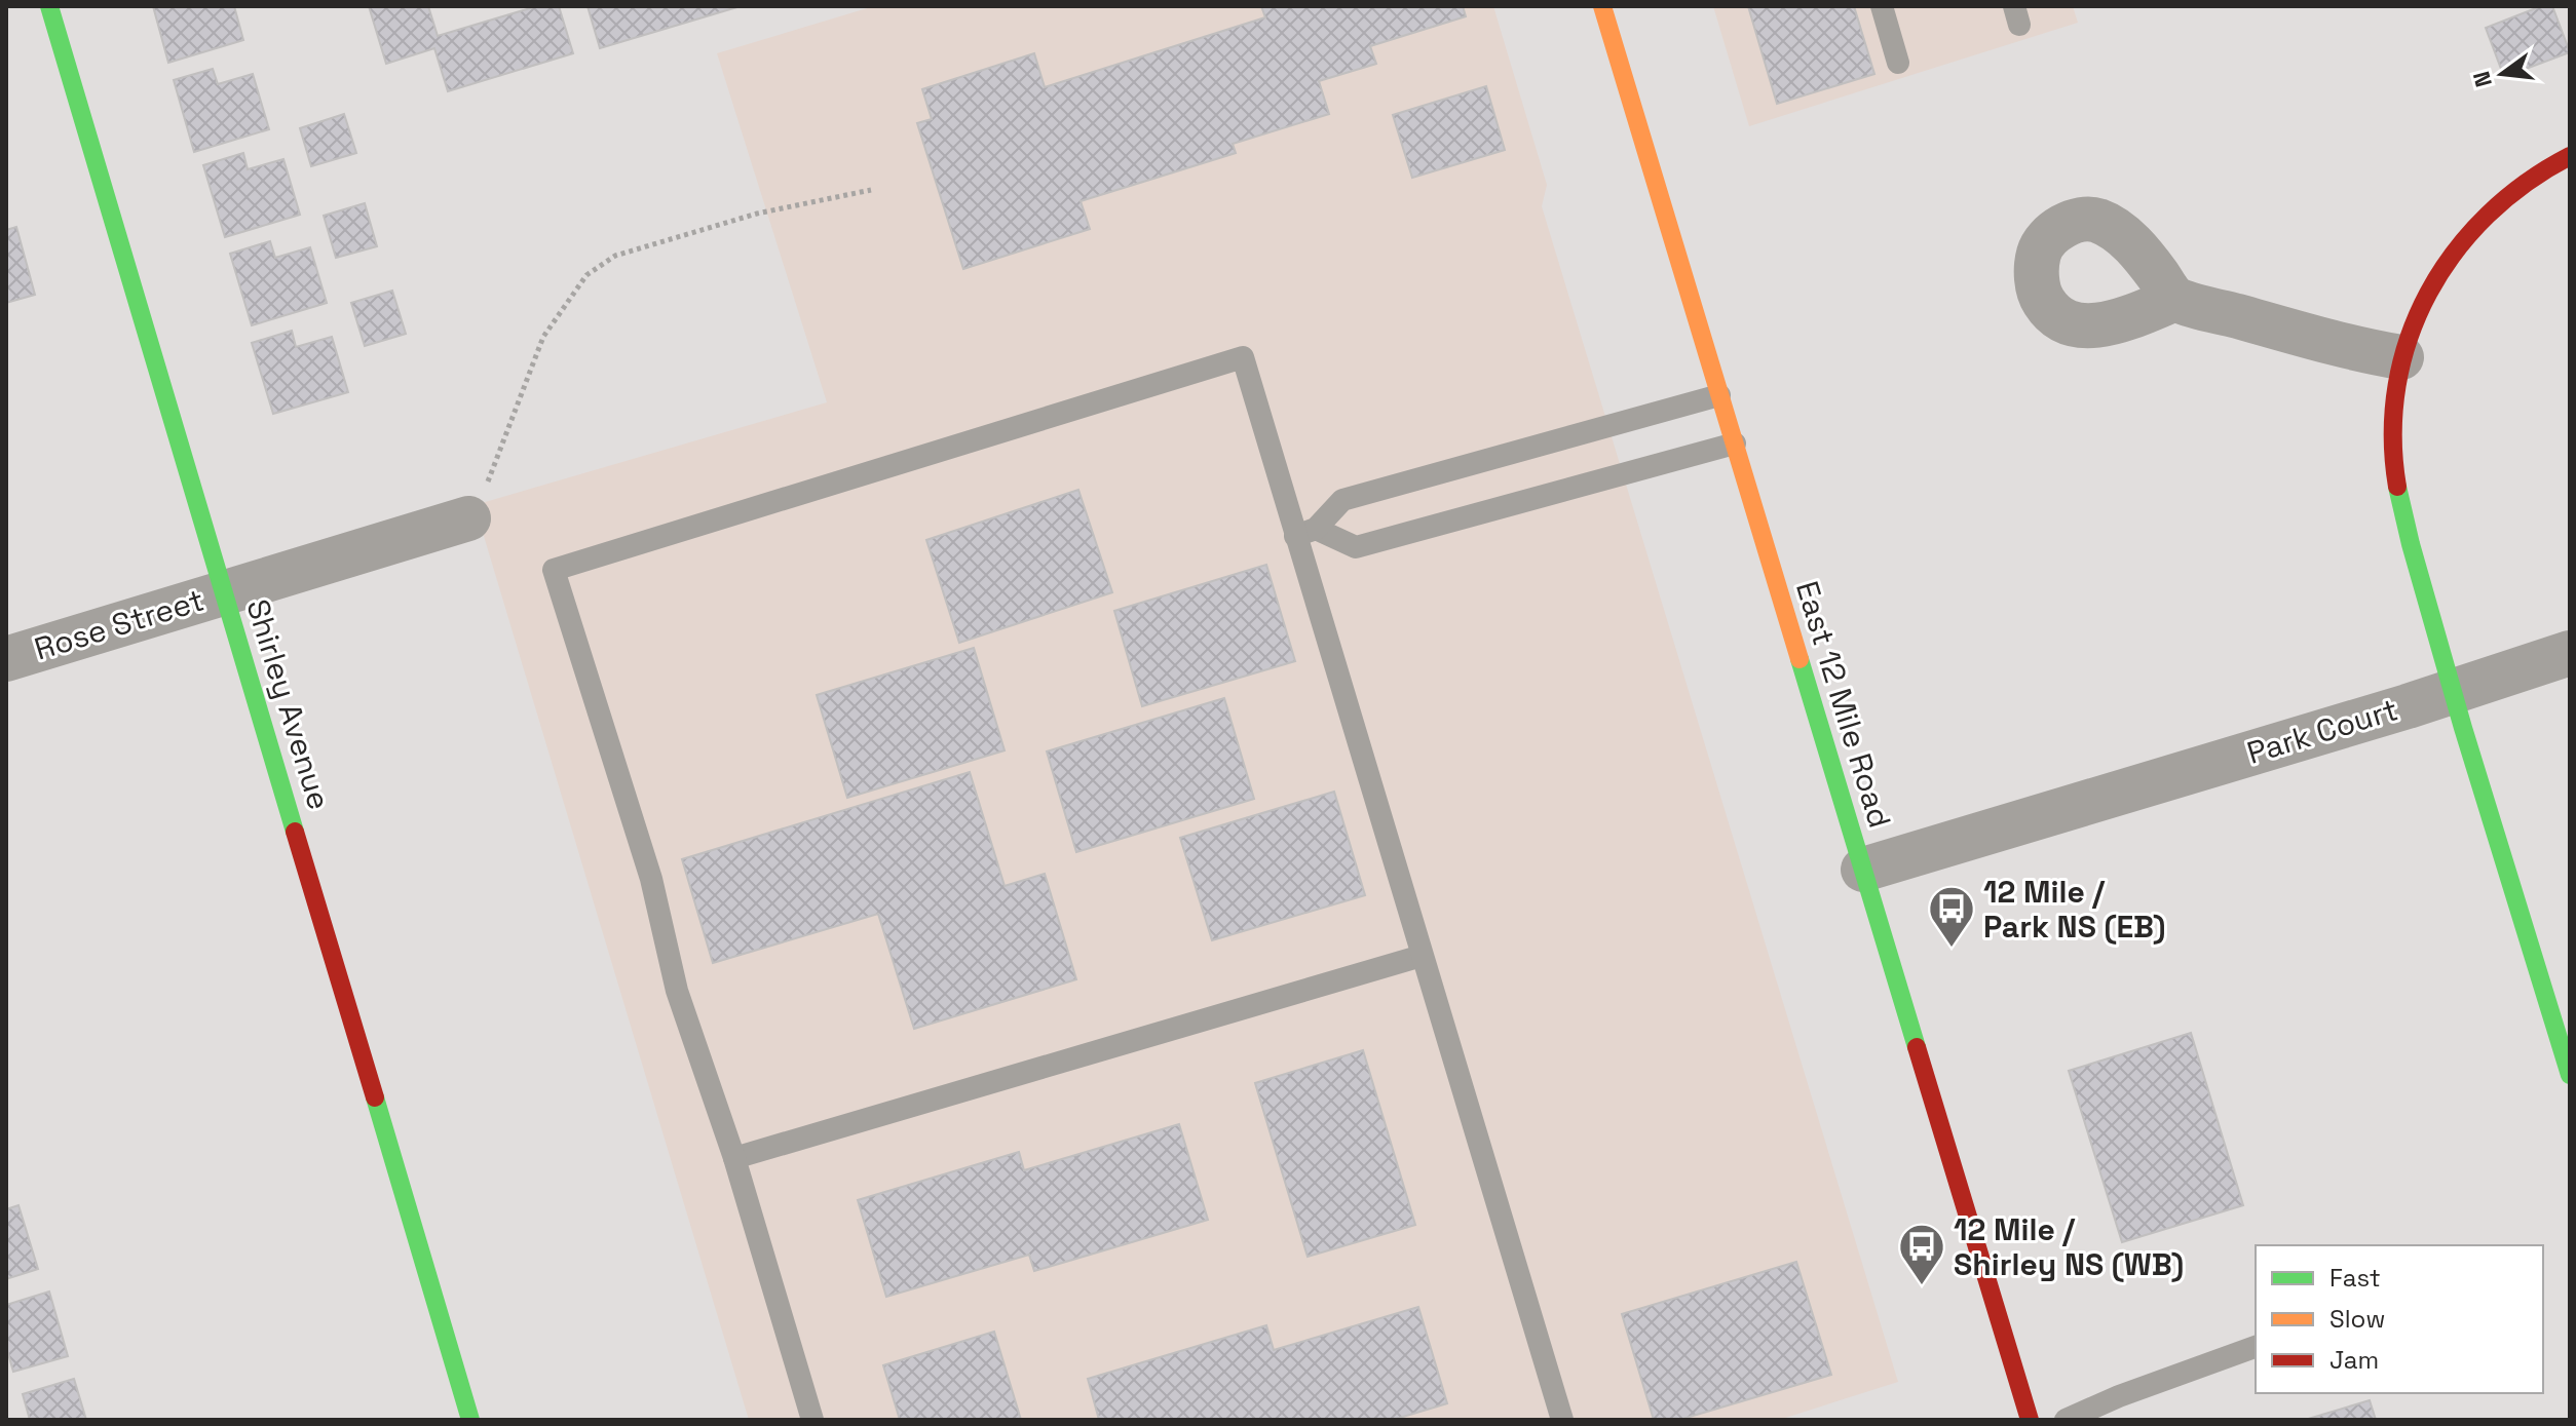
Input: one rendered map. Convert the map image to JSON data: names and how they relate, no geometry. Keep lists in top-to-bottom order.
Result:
{
  "streets": {
    "street": [
      "Rose Street",
      "Shirley Avenue",
      "East 12 Mile Road",
      "Park Court"
    ]
  },
  "crossings": [
    ["Rose Street", "Shirley Avenue"],
    ["East 12 Mile Road", "Park Court"]
  ],
  "places": {
    "bus stop": ["12 Mile / Park NS (EB)", "12 Mile / Shirley NS (WB)"]
  },
  "legend": ["Fast", "Slow", "Jam"],
  "north": "left"
}
